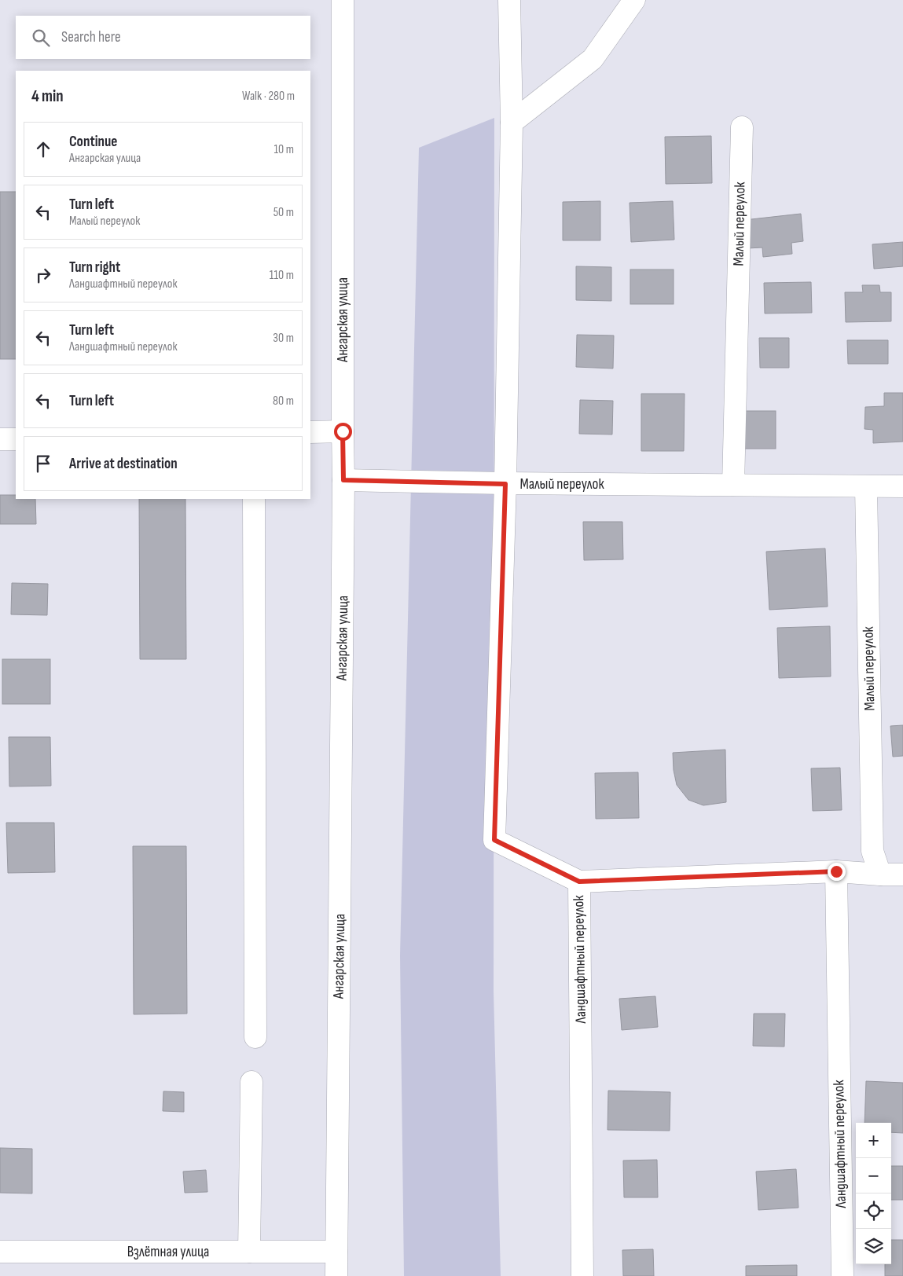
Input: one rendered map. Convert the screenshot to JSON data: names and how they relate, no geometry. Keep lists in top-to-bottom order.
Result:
{
  "streets": {
    "street": [
      "Малый переулок",
      "Ангарская улица",
      "Ландшафтный переулок",
      "Взлётная улица"
    ]
  },
  "crossings": [
    ["Малый переулок", "Ангарская улица"],
    ["Малый переулок", "Ландшафтный переулок"],
    ["Ангарская улица", "Взлётная улица"]
  ],
  "page": {
    "search": "Search here",
    "heading": ["4 min", "Walk · 280 m"],
    "list": [
      ["Continue", "Ангарская улица", "10 m"],
      ["Turn left", "Малый переулок", "50 m"],
      ["Turn right", "Ландшафтный переулок", "110 m"],
      ["Turn left", "Ландшафтный переулок", "30 m"],
      ["Turn left", "80 m"],
      "Arrive at destination"
    ],
    "map_buttons": ["+", "−"]
  }
}
